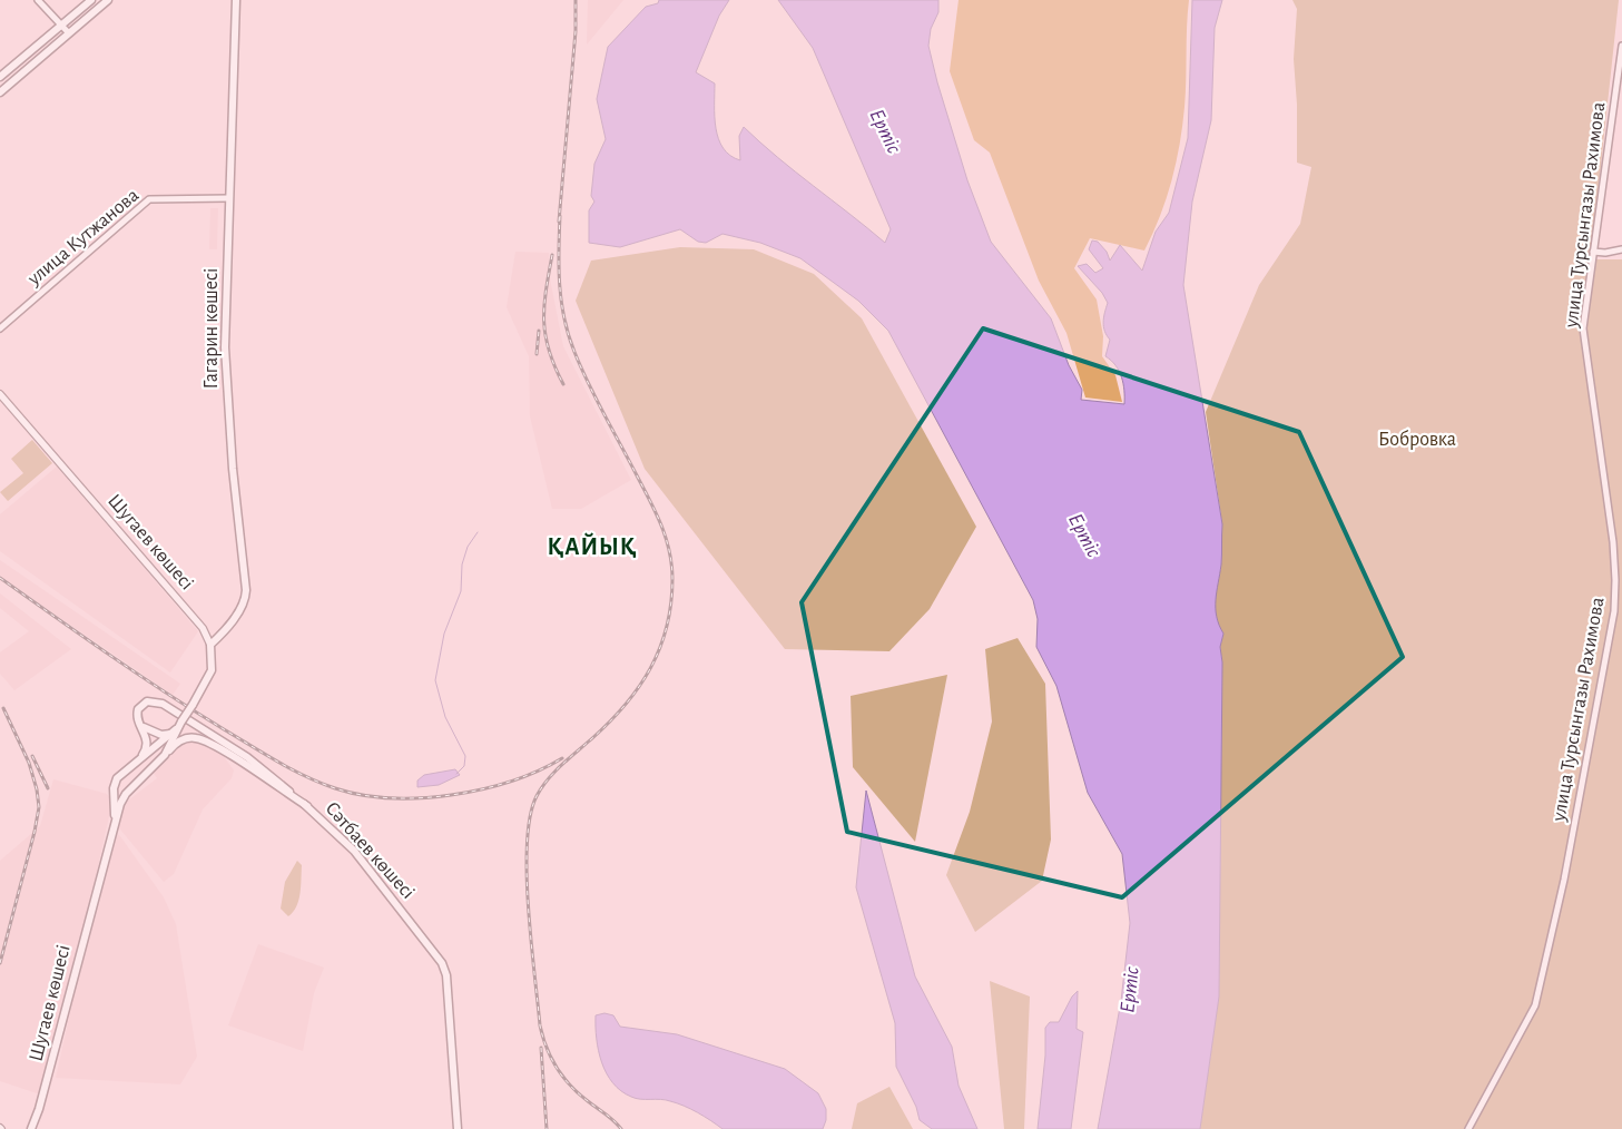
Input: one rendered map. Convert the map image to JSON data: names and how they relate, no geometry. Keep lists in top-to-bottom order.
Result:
{
  "streets": {
    "main road": ["Гагарин көшесі", "Шугаев көшесі", "Сәтбаев көшесі"],
    "street": ["улица Турсынгазы Рахимова", "улица Кутжанова"]
  },
  "crossings": [
    ["улица Кутжанова", "Гагарин көшесі"],
    ["Гагарин көшесі", "Шугаев көшесі"]
  ],
  "districts": ["ҚАЙЫҚ"],
  "water": ["Ертіс"],
  "parks": ["Бобровка"]
}
